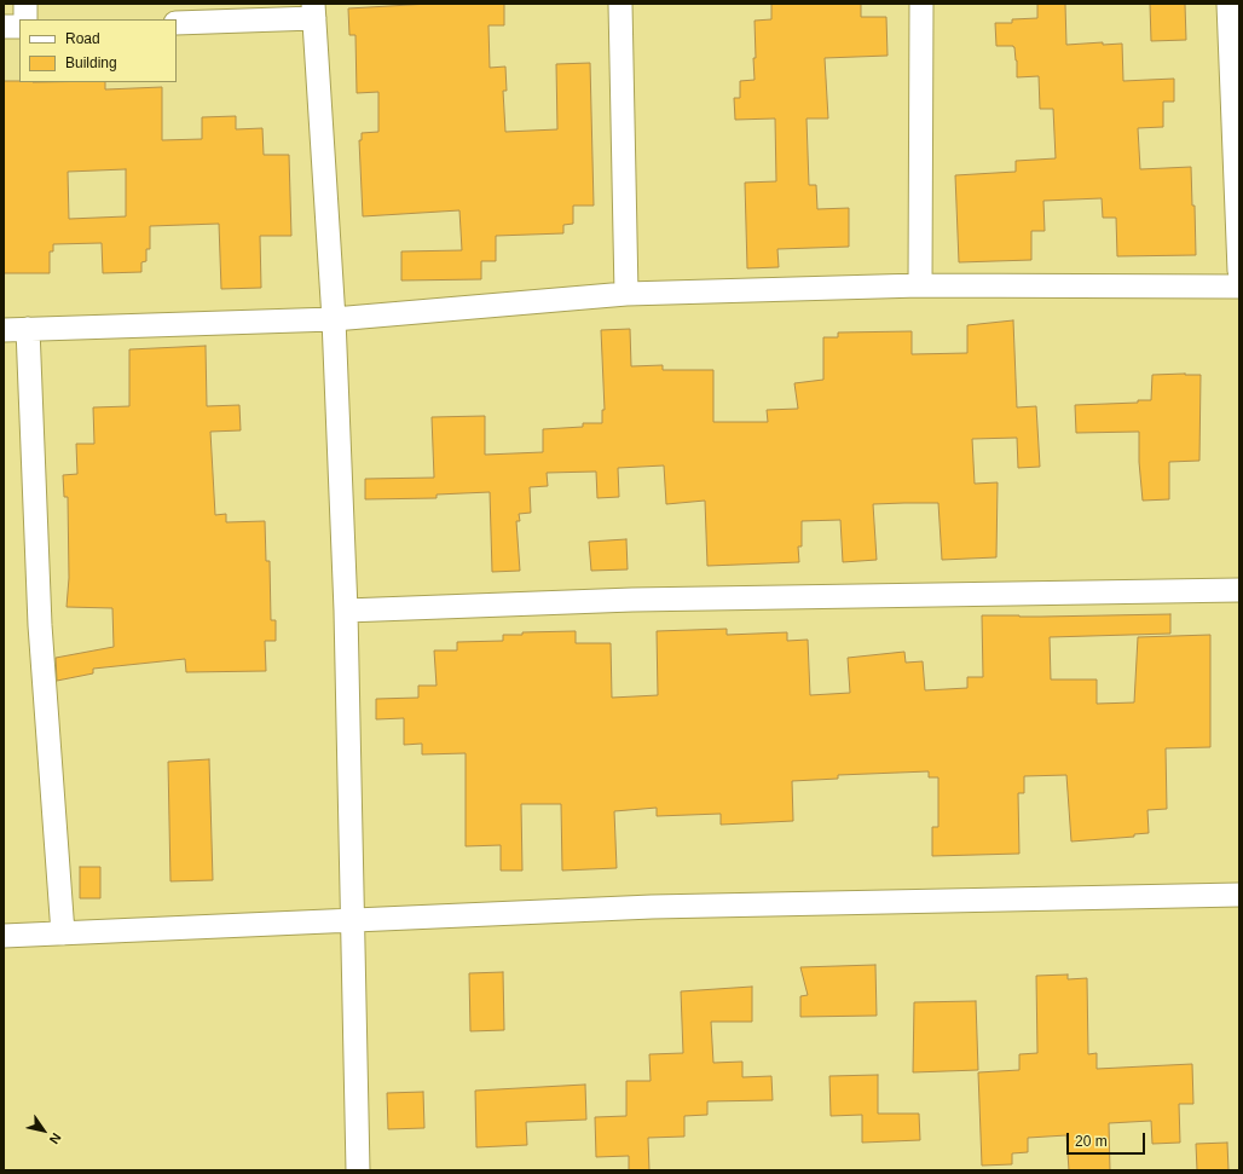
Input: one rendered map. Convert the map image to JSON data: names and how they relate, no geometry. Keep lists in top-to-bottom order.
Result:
{
  "legend": ["Road", "Building"],
  "scale_bar": "20 m",
  "north": "bottom right"
}
